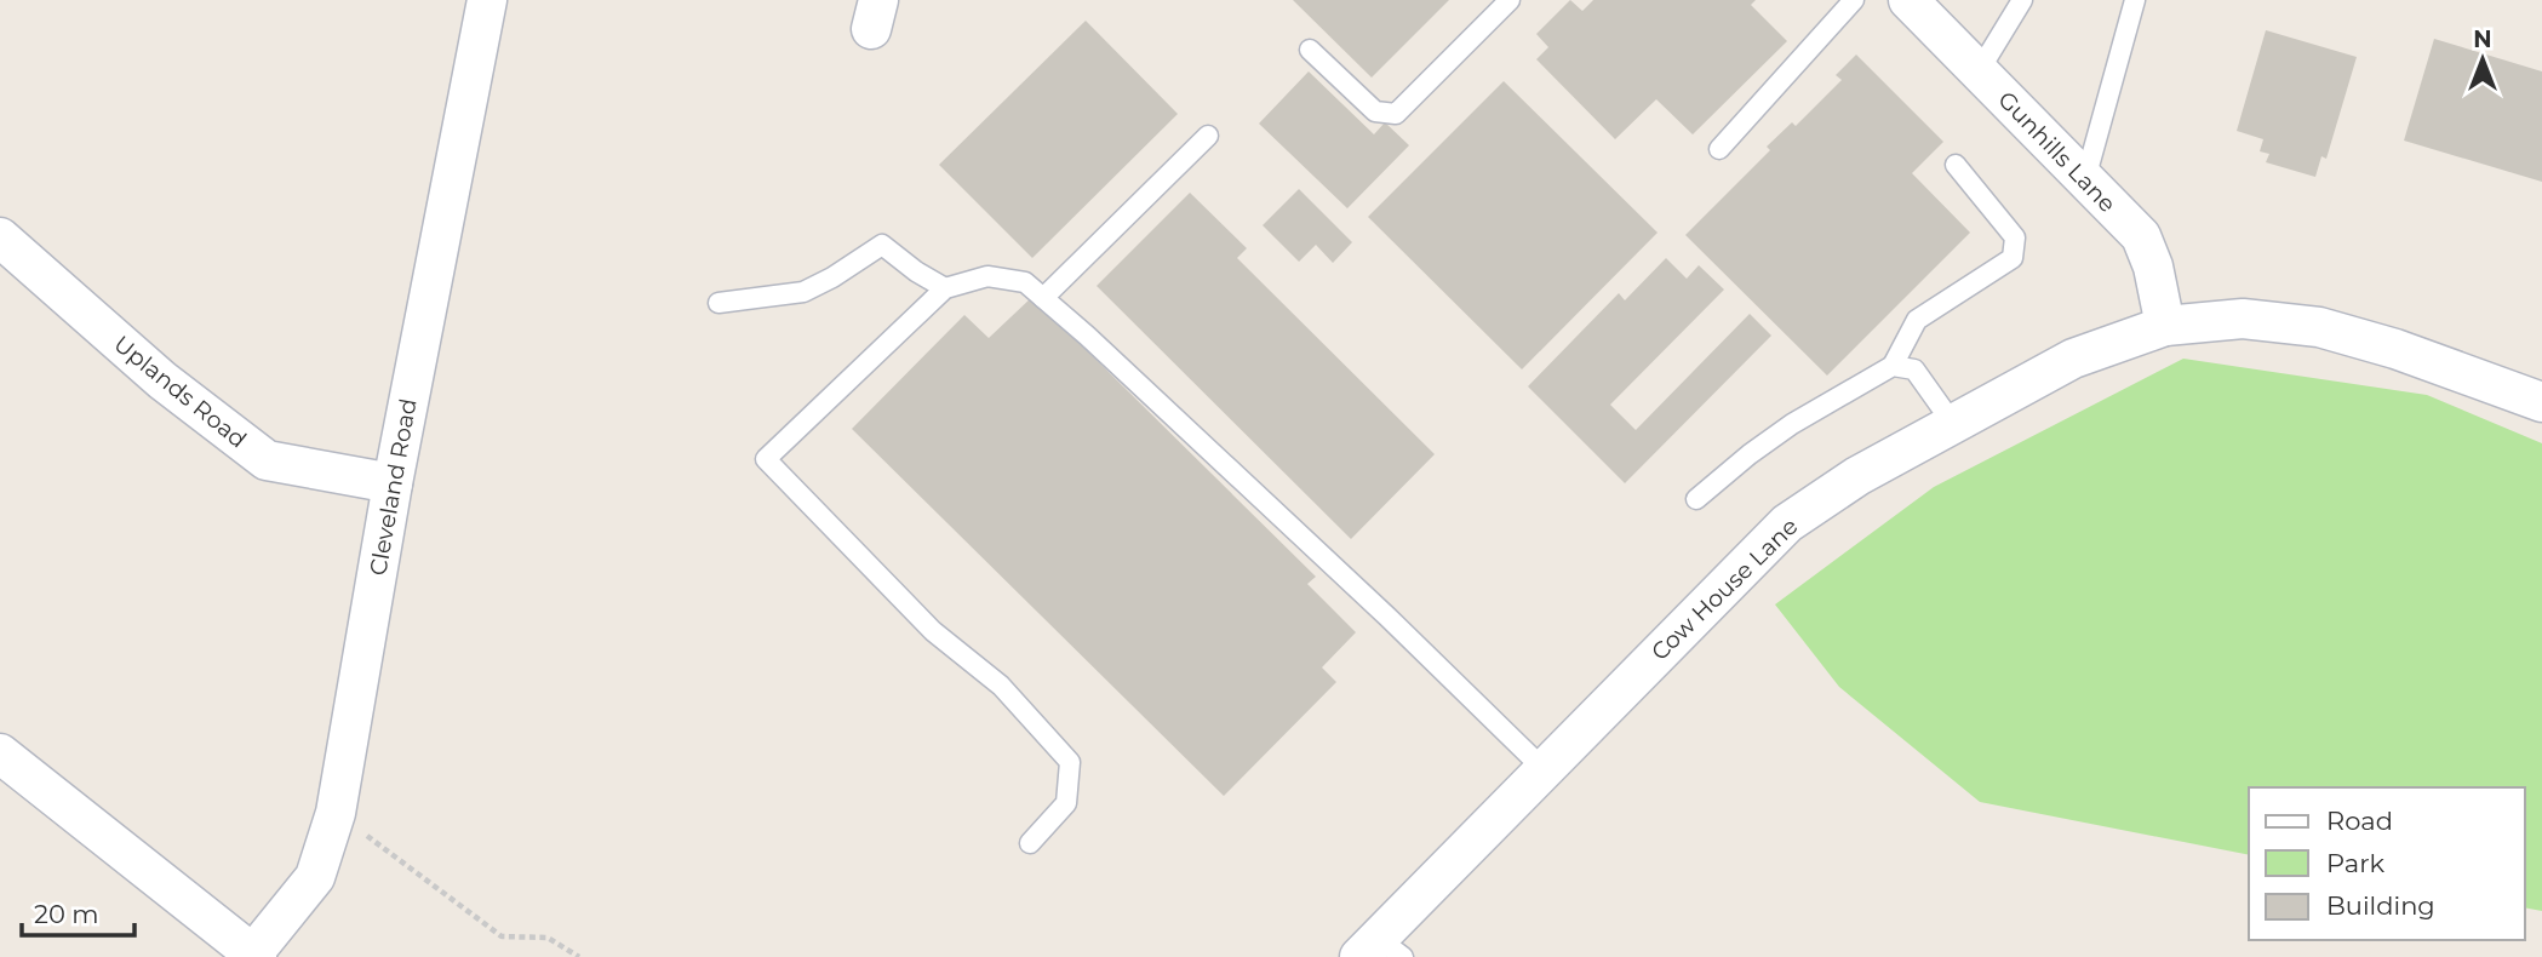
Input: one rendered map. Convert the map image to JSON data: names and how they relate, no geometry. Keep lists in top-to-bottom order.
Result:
{
  "streets": {
    "street": [
      "Gunhills Lane",
      "Uplands Road",
      "Cleveland Road",
      "Cow House Lane"
    ]
  },
  "crossings": [
    ["Gunhills Lane", "Cow House Lane"],
    ["Uplands Road", "Cleveland Road"]
  ],
  "legend": ["Road", "Park", "Building"],
  "scale_bar": "20 m",
  "north": "top"
}
